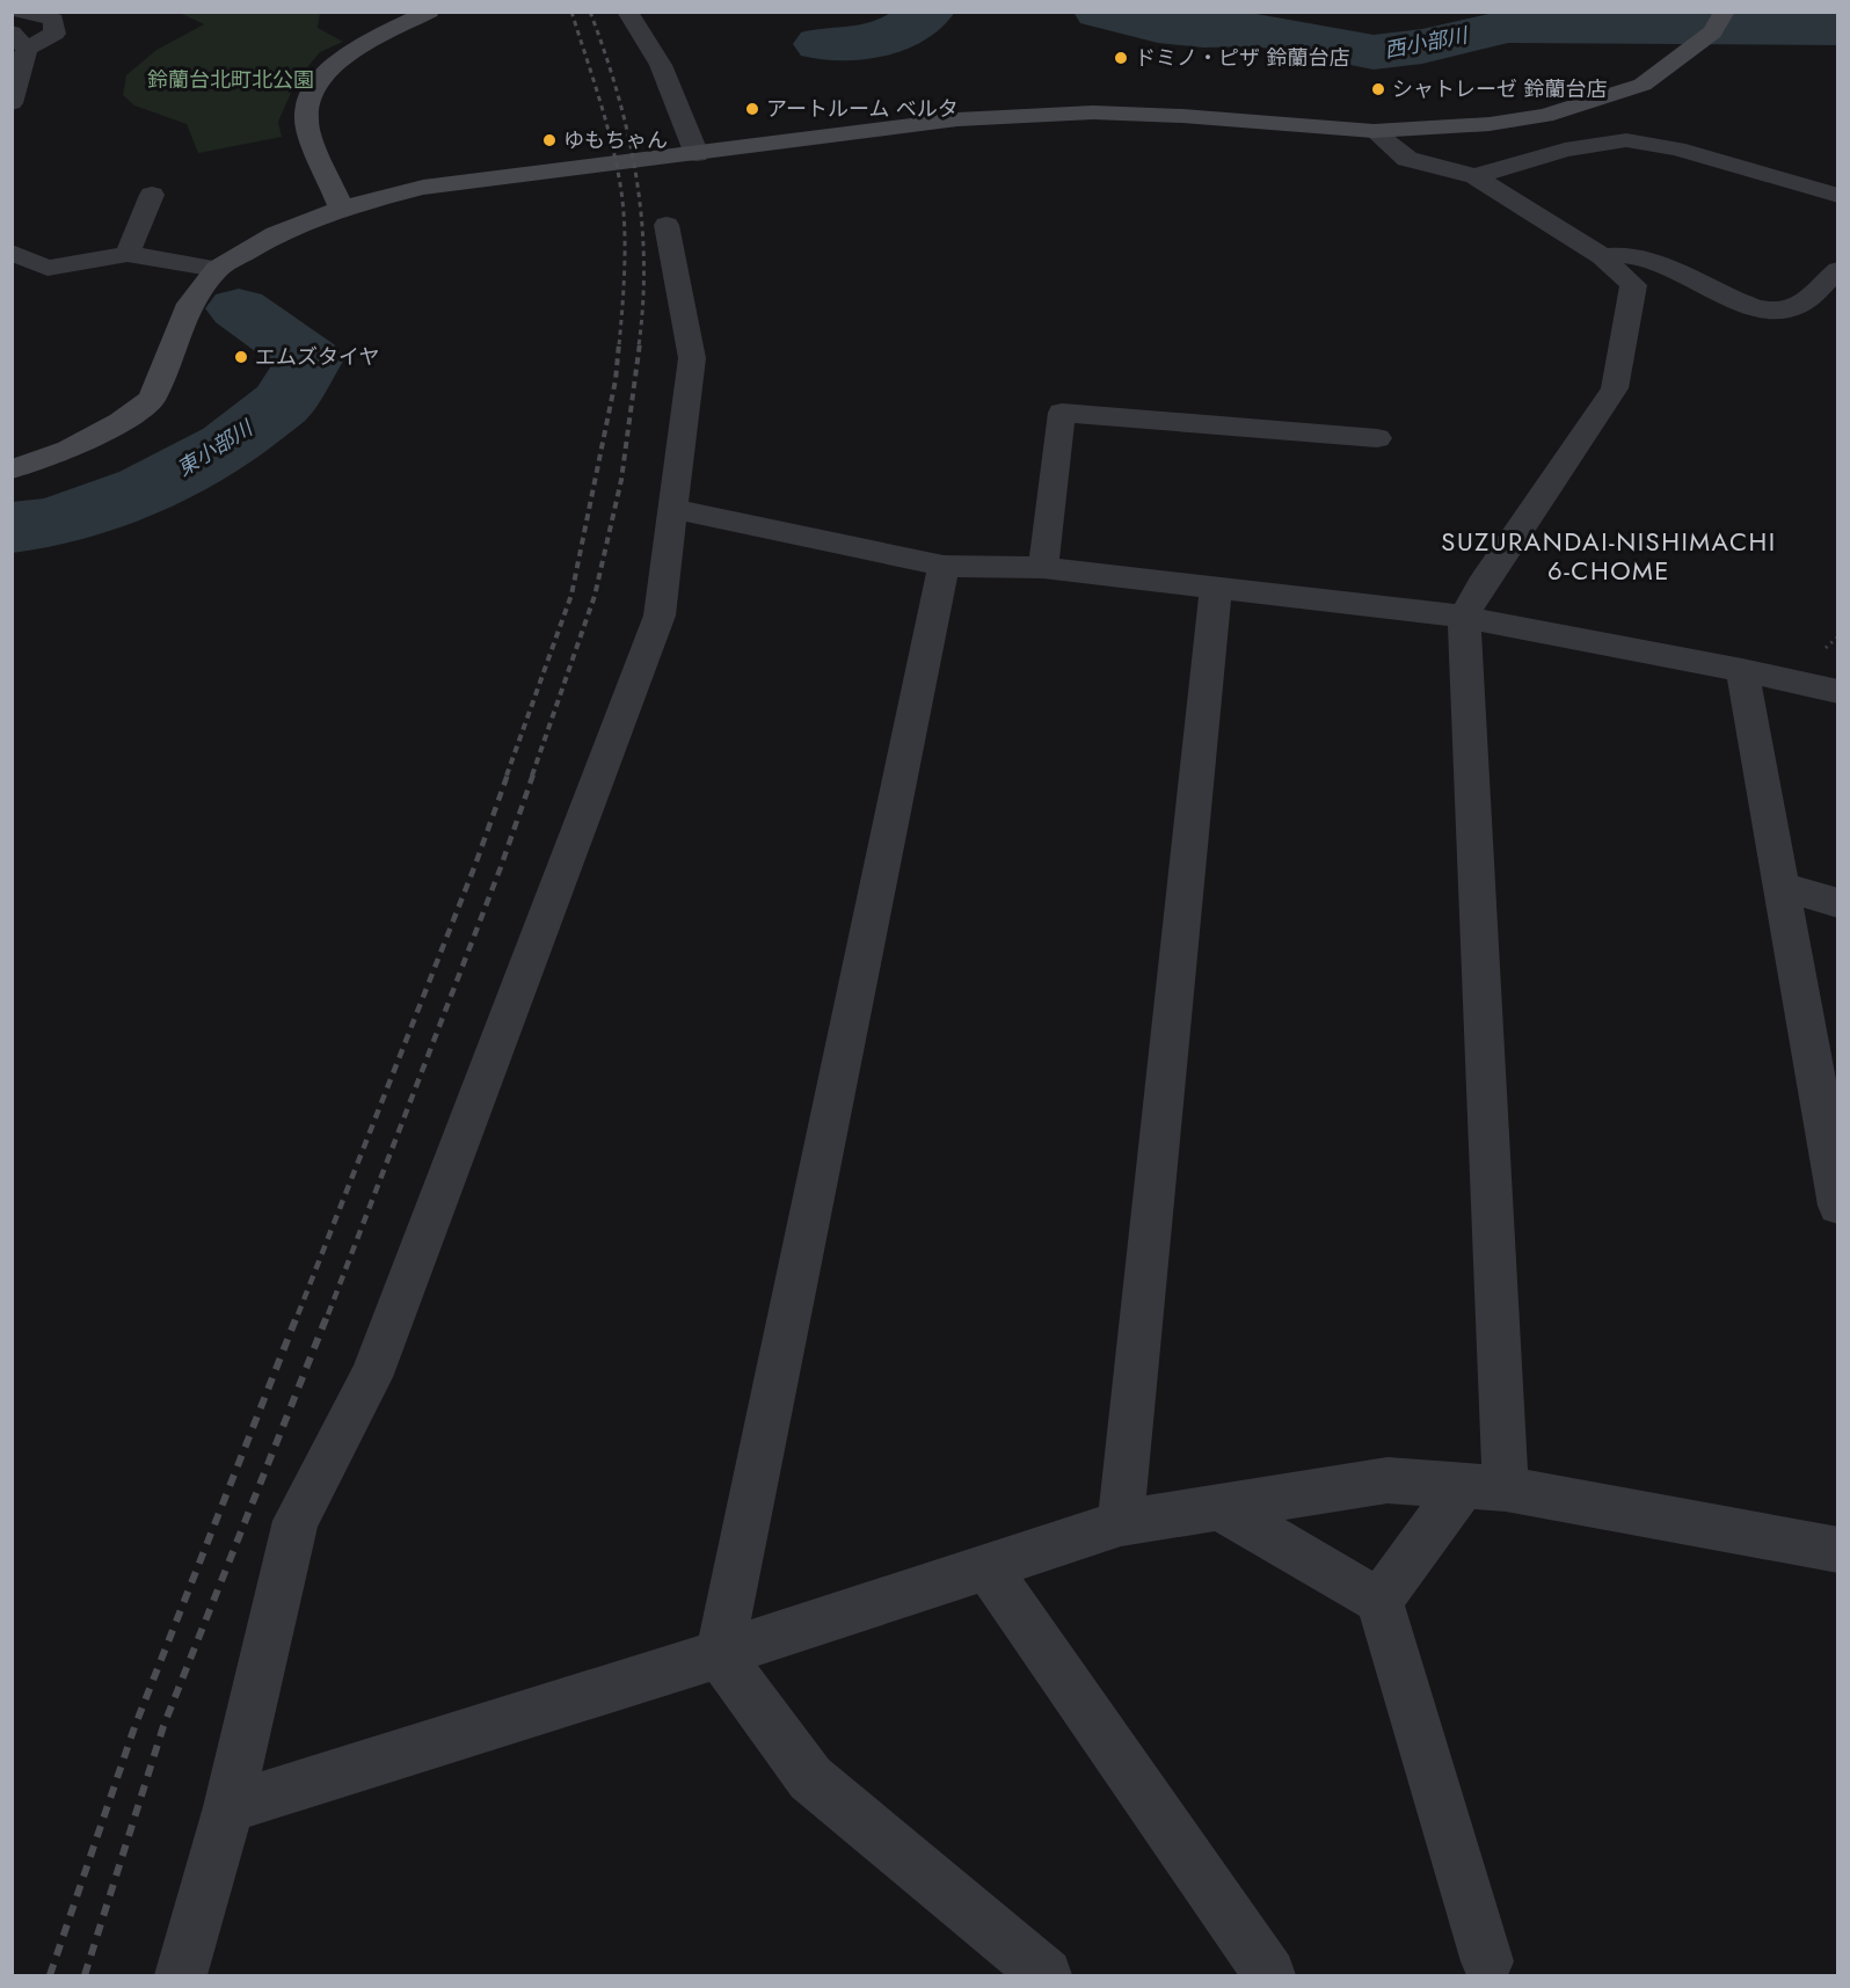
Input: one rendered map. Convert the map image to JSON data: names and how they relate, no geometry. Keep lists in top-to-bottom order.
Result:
{
  "districts": ["SUZURANDAI-NISHIMACHI 6-CHOME"],
  "water": ["西小部川", "東小部川"],
  "parks": ["鈴蘭台北町北公園"],
  "places": [
    "ドミノ・ピザ 鈴蘭台店",
    "シャトレーゼ 鈴蘭台店",
    "アートルーム ベルタ",
    "ゆもちゃん",
    "エムズタイヤ"
  ]
}
